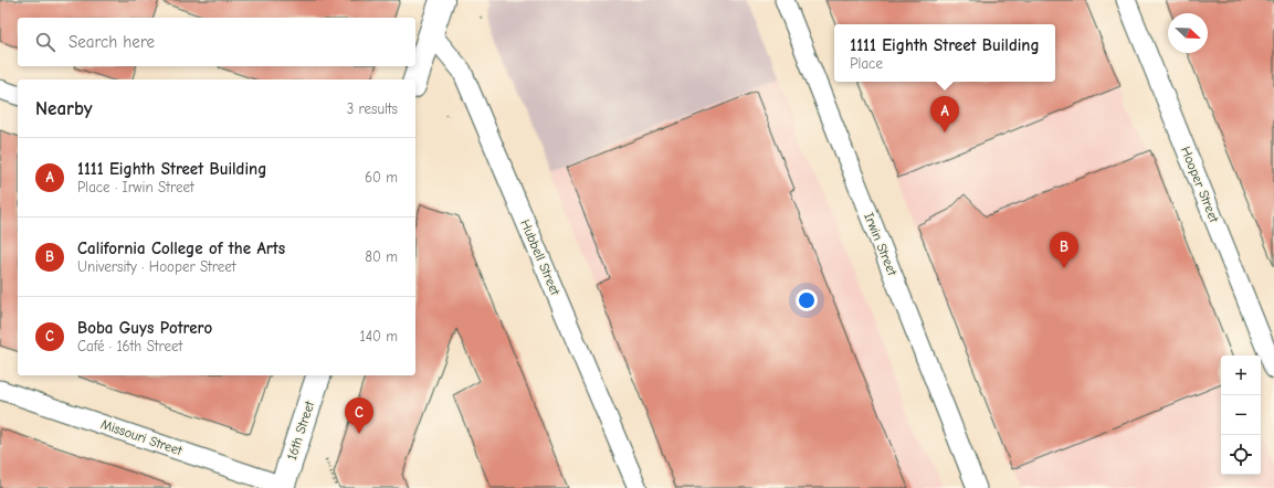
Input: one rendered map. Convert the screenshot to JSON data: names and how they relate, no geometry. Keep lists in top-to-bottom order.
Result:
{
  "streets": {
    "main road": ["16th Street"],
    "street": [
      "Hooper Street",
      "Irwin Street",
      "Hubbell Street",
      "Missouri Street"
    ]
  },
  "crossings": [
    ["16th Street", "Missouri Street"]
  ],
  "north": "bottom right",
  "page": {
    "search": "Search here",
    "popup": ["1111 Eighth Street Building", "Place"],
    "heading": ["Nearby", "3 results"],
    "pins": ["A", "B", "C"],
    "list": [
      {
        "mark": "A",
        "name": "1111 Eighth Street Building",
        "note": "Place · Irwin Street",
        "value": "60 m"
      },
      {
        "mark": "B",
        "name": "California College of the Arts",
        "note": "University · Hooper Street",
        "value": "80 m"
      },
      {
        "mark": "C",
        "name": "Boba Guys Potrero",
        "note": "Café · 16th Street",
        "value": "140 m"
      }
    ],
    "map_buttons": ["+", "−"]
  }
}
